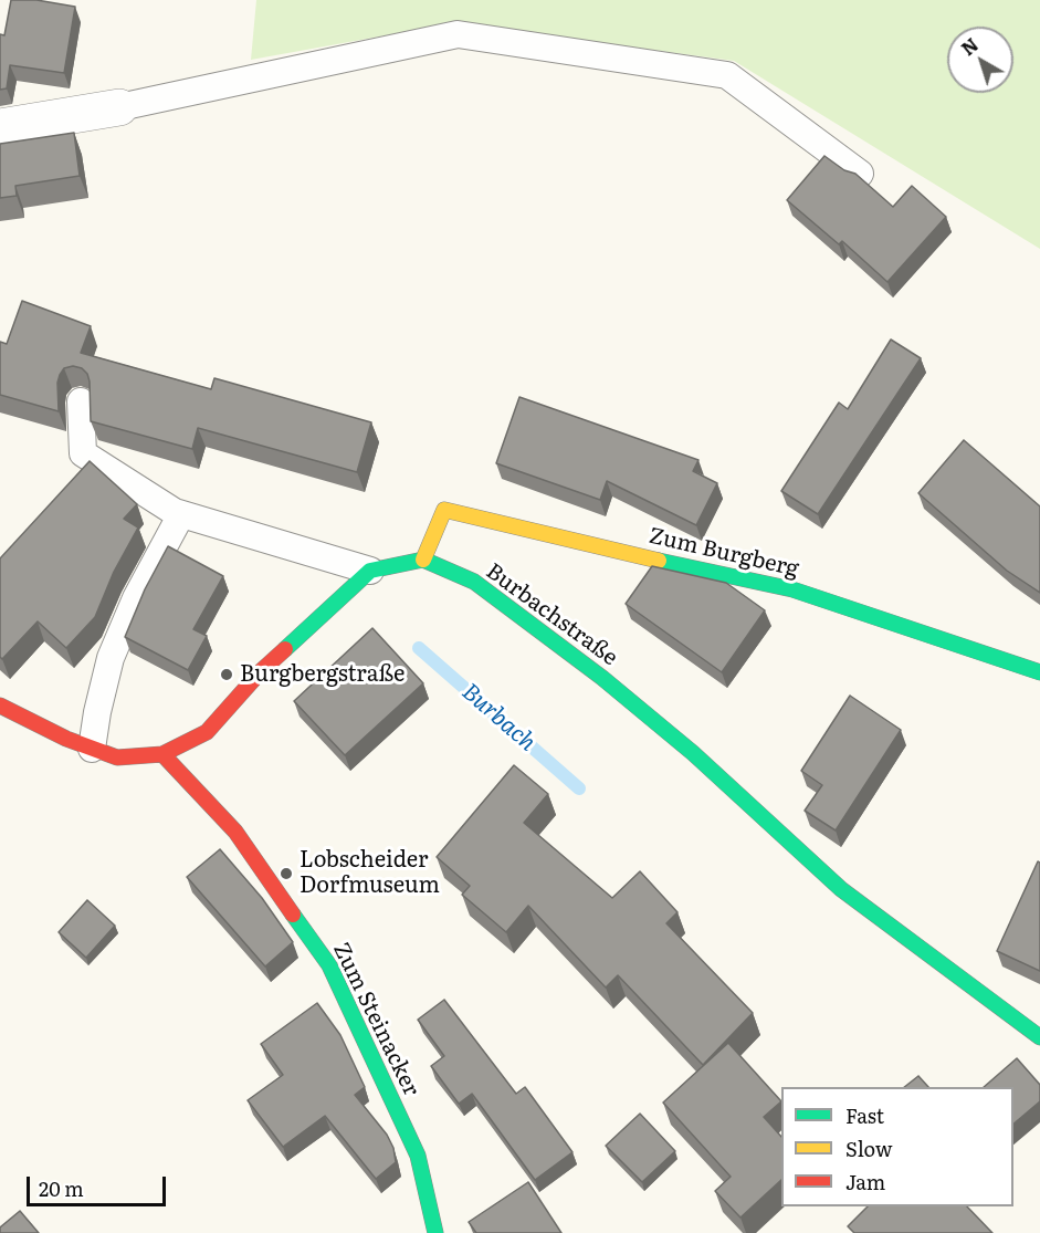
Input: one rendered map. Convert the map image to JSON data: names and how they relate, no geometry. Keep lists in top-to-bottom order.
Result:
{
  "streets": {
    "street": ["Zum Burgberg", "Burbachstraße", "Zum Steinacker"]
  },
  "crossings": [
    ["Zum Burgberg", "Burbachstraße"]
  ],
  "water": ["Burbach"],
  "places": ["Burgbergstraße", "Lobscheider Dorfmuseum"],
  "legend": ["Fast", "Slow", "Jam"],
  "scale_bar": "20 m",
  "north": "top left"
}
